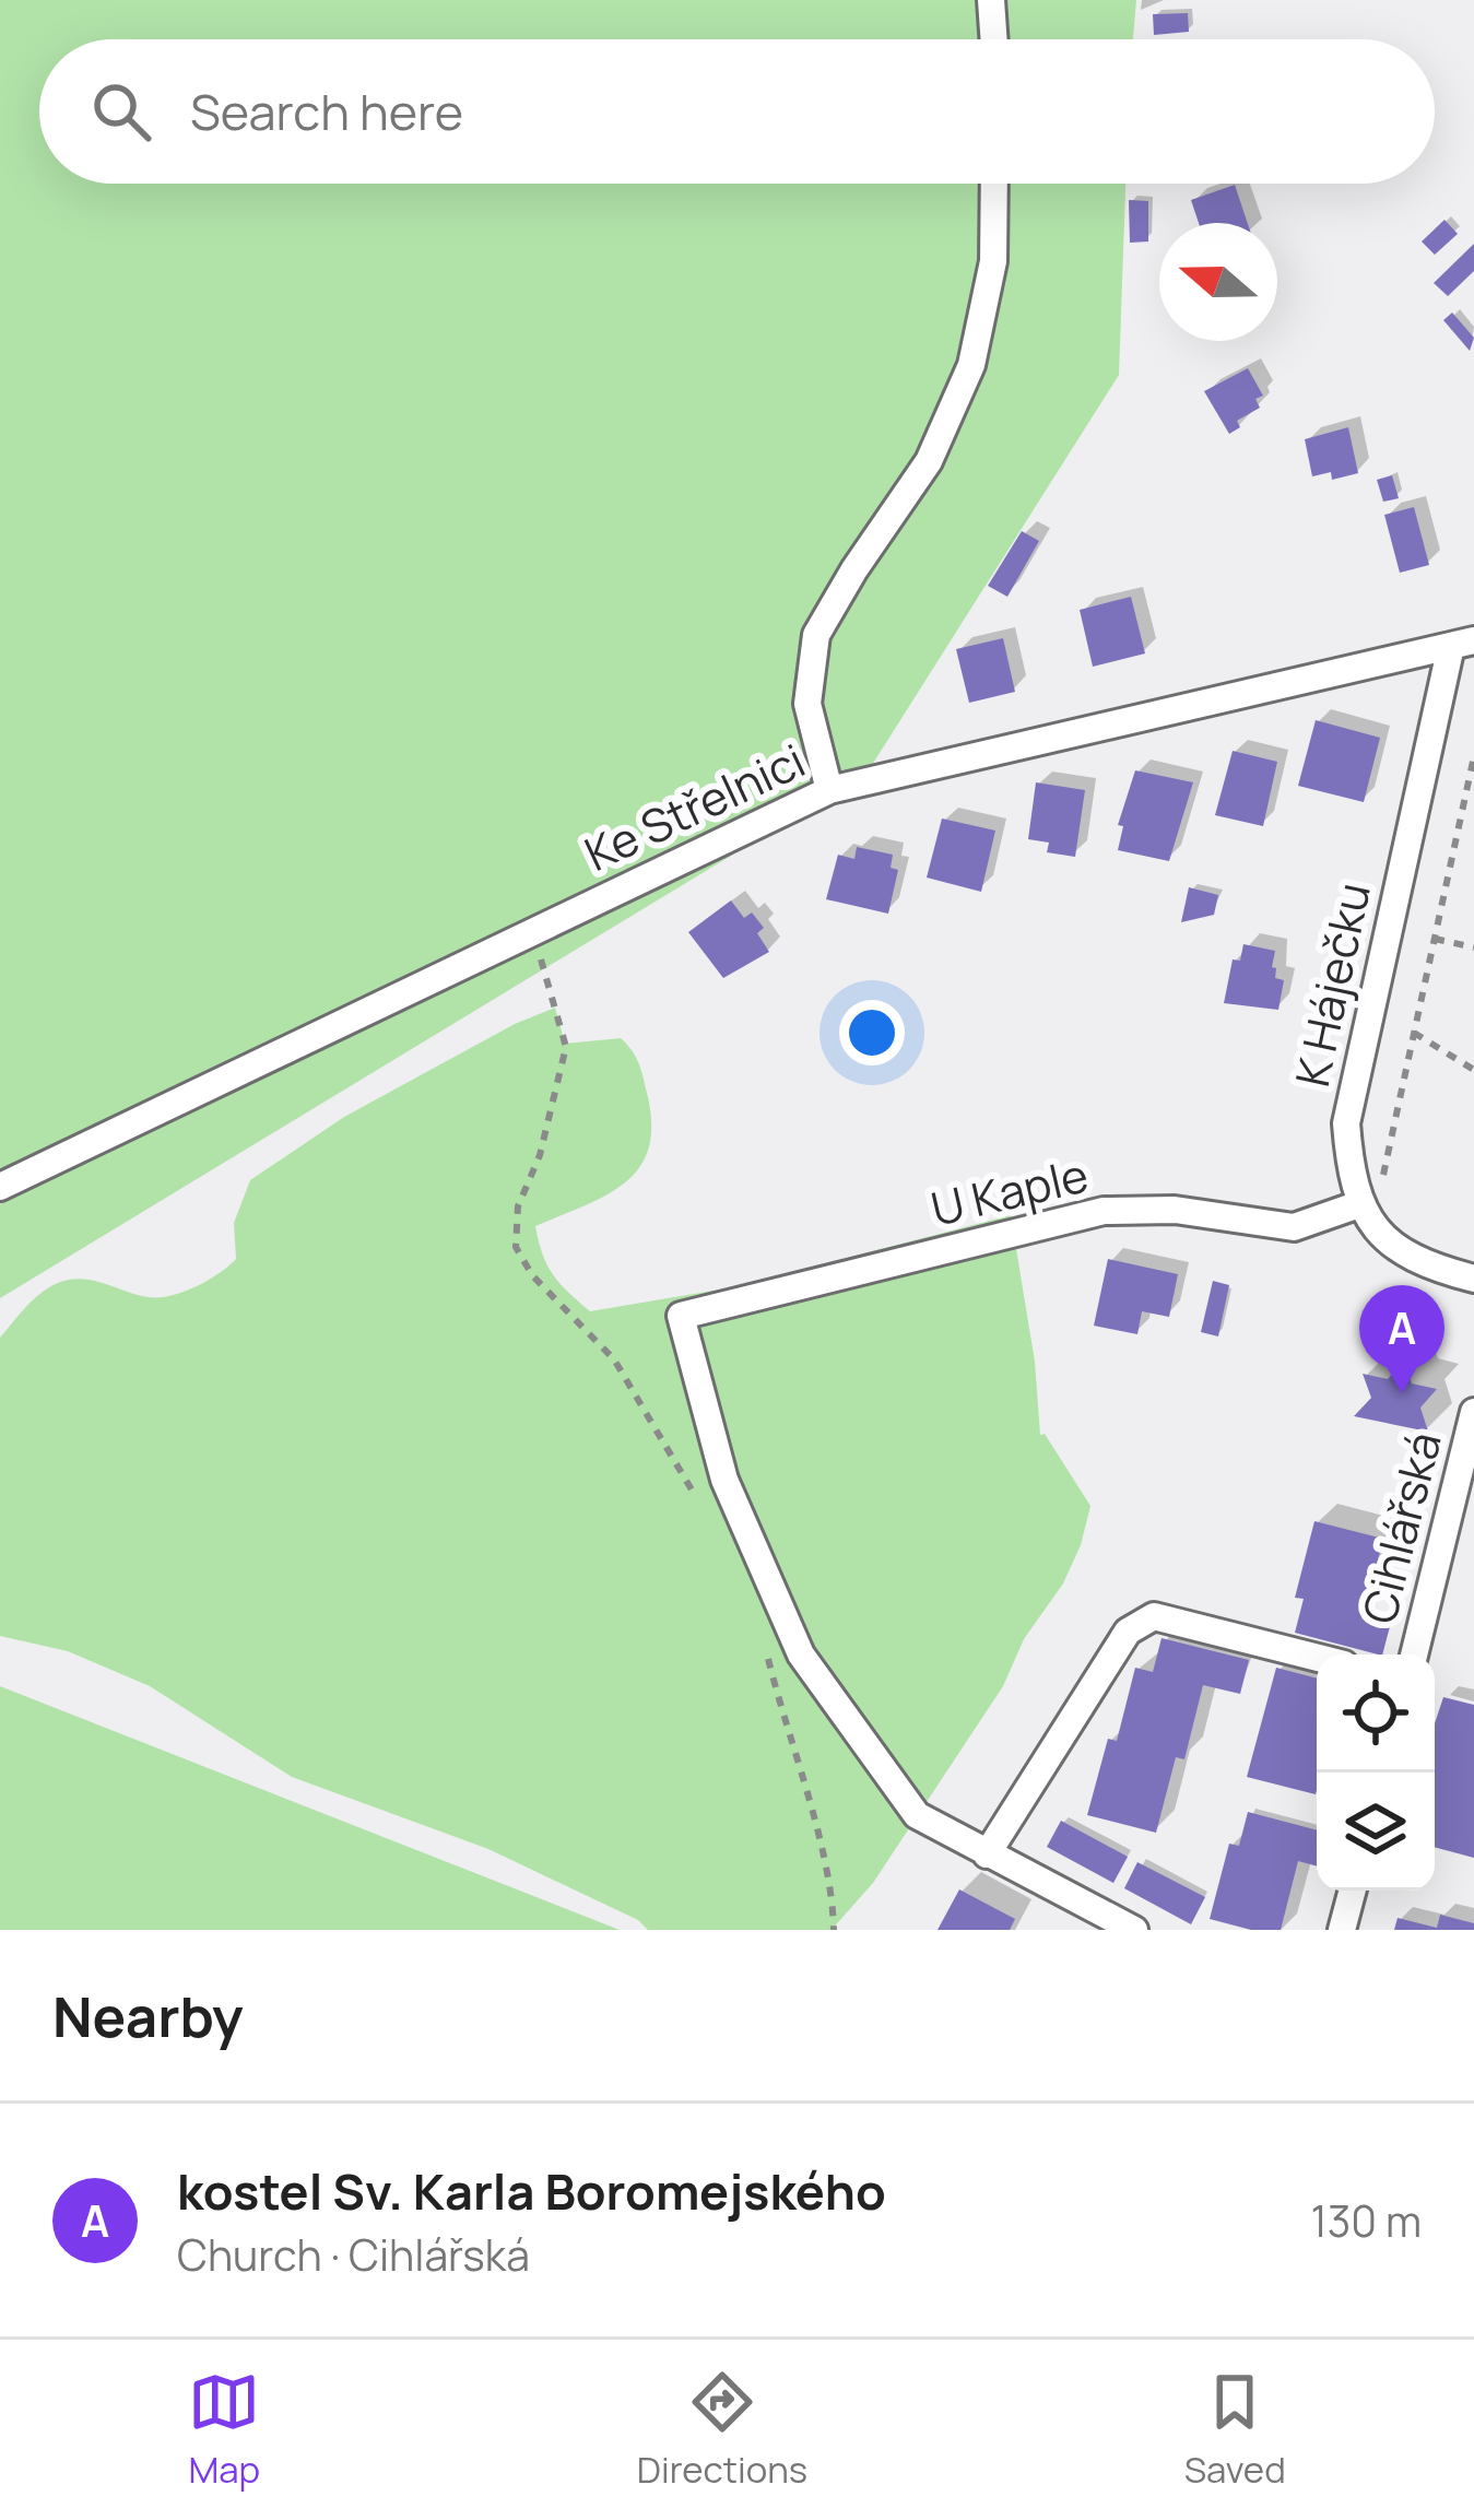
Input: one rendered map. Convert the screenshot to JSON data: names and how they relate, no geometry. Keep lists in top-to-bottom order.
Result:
{
  "streets": {
    "street": [
      "Ke Střelnici",
      "K Háječku",
      "U Kaple",
      "Cihlářská"
    ]
  },
  "crossings": [
    ["Ke Střelnici", "K Háječku"],
    ["K Háječku", "U Kaple"]
  ],
  "north": "left",
  "page": {
    "search": "Search here",
    "pins": "A",
    "heading": "Nearby",
    "list": [
      {
        "mark": "A",
        "name": "kostel Sv. Karla Boromejského",
        "note": "Church · Cihlářská",
        "value": "130 m"
      }
    ],
    "nav": ["Map", "Directions", "Saved"]
  }
}
